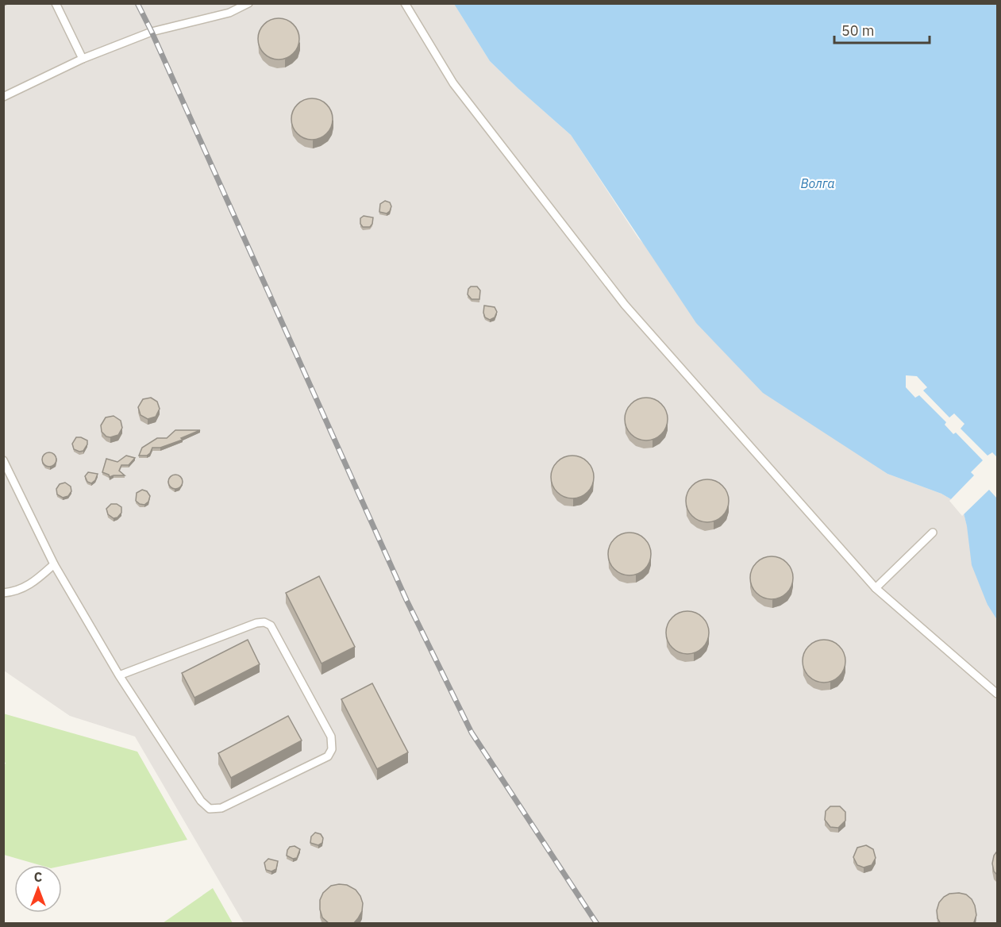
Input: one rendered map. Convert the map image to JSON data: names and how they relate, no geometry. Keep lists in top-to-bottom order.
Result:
{
  "water": ["Волга"],
  "scale_bar": "50 m",
  "north": "top"
}
